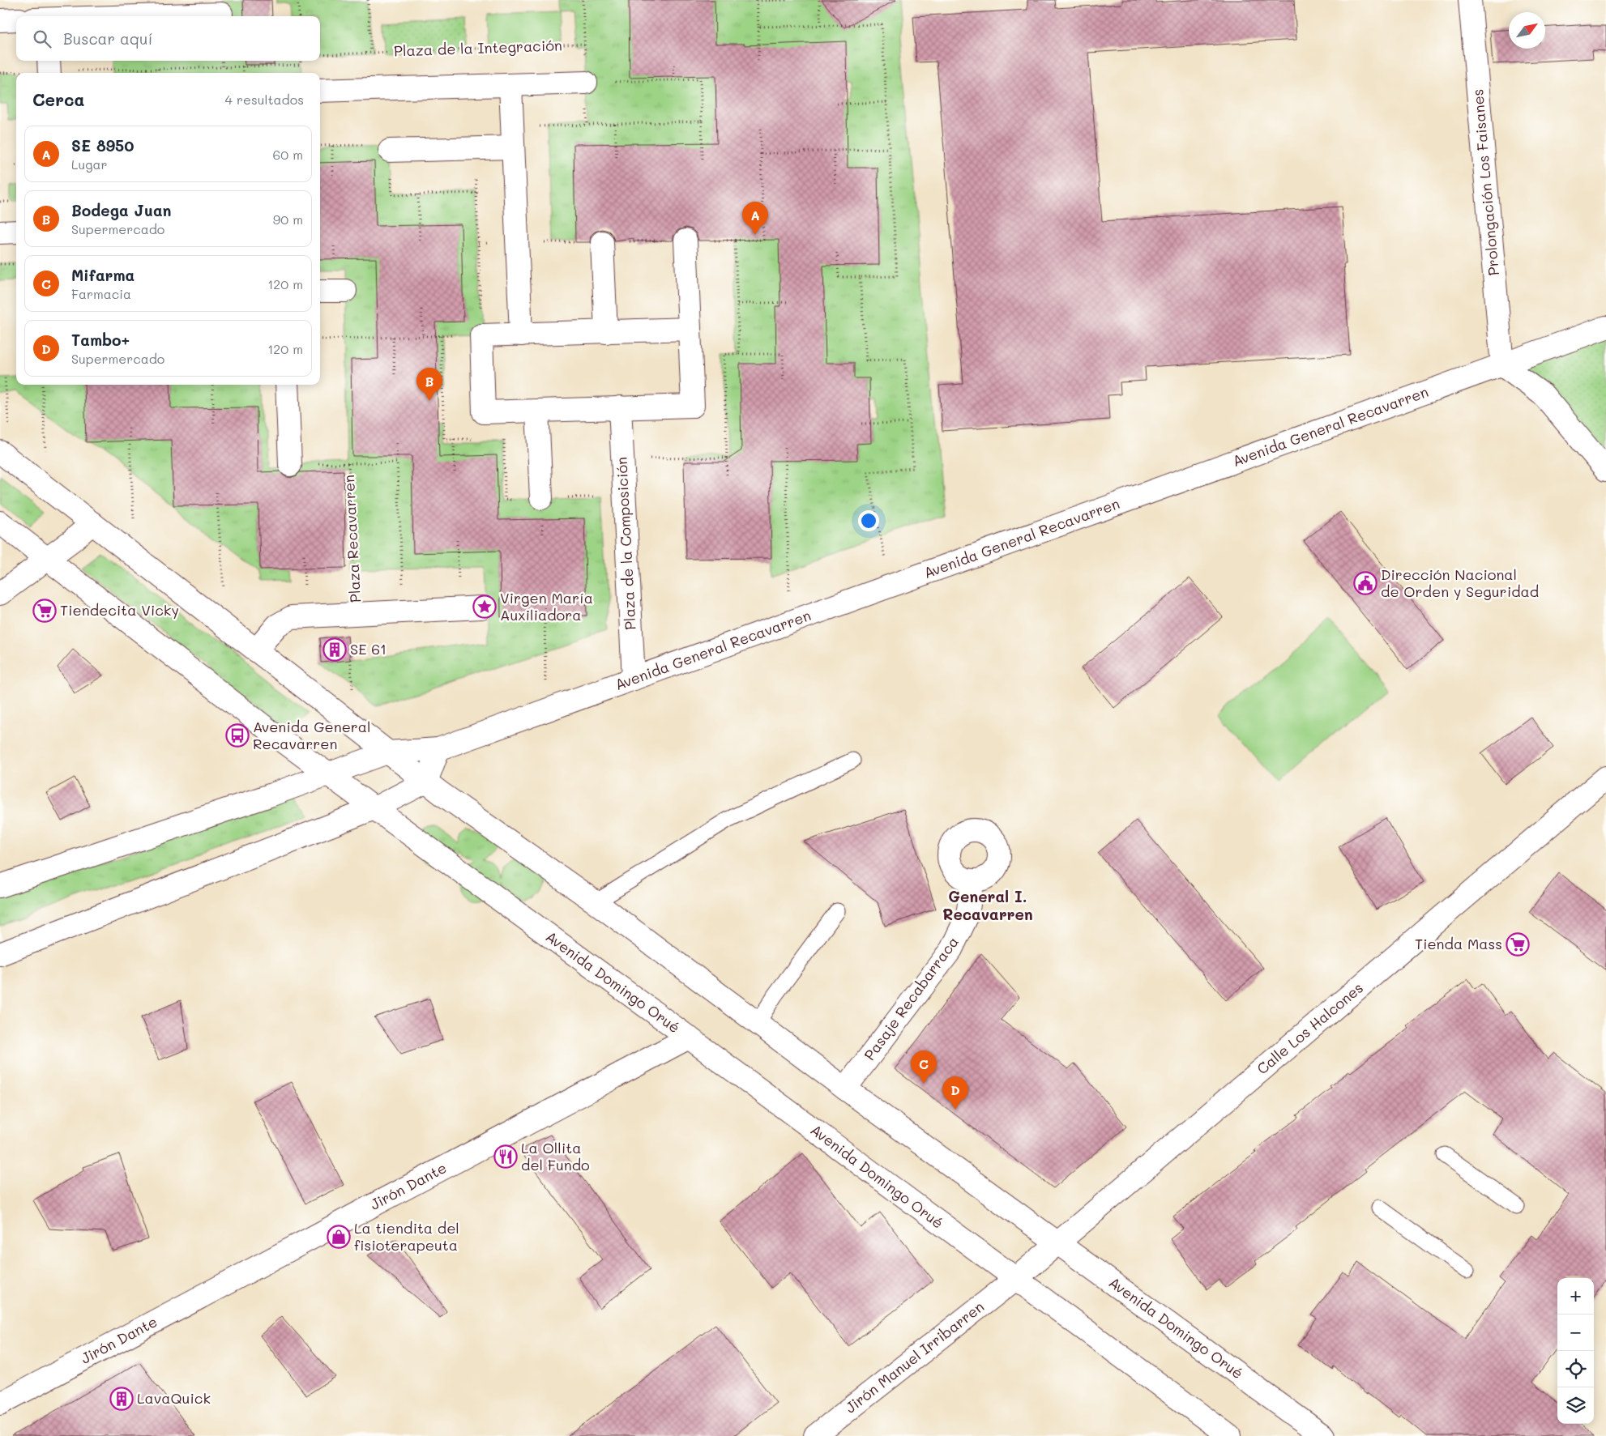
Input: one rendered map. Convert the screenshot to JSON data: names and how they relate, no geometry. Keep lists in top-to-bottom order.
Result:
{
  "streets": {
    "street": [
      "Prolongación Los Faisanes",
      "Avenida General Recavarren",
      "Plaza Recavarren",
      "Plaza de la Composición",
      "Avenida Domingo Orué",
      "Pasaje Recabarraca",
      "Calle Los Halcones",
      "Jirón Dante",
      "Jirón Manuel Irribarren"
    ],
    "path": ["Plaza de la Integración"]
  },
  "crossings": [
    ["Prolongación Los Faisanes", "Avenida General Recavarren"],
    ["Avenida General Recavarren", "Plaza de la Composición"],
    ["Avenida General Recavarren", "Avenida Domingo Orué"],
    ["Plaza Recavarren", "Avenida Domingo Orué"],
    ["Avenida Domingo Orué", "Pasaje Recabarraca"],
    ["Avenida Domingo Orué", "Calle Los Halcones"],
    ["Avenida Domingo Orué", "Jirón Dante"],
    ["Avenida Domingo Orué", "Jirón Manuel Irribarren"],
    ["Calle Los Halcones", "Jirón Manuel Irribarren"]
  ],
  "districts": ["General I. Recavarren"],
  "places": {
    "public building": ["Dirección Nacional de Orden y Seguridad"],
    "place": ["Virgen María Auxiliadora"],
    "supermarket": ["Tiendecita Vicky", "Tienda Mass"],
    "building": ["SE 61", "LavaQuick"],
    "bus stop": ["Avenida General Recavarren"],
    "restaurant": ["La Ollita del Fundo"],
    "shop": ["La tiendita del fisioterapeuta"]
  },
  "north": "top right",
  "page": {
    "search": "Buscar aquí",
    "heading": ["Cerca", "4 resultados"],
    "list": [
      {
        "mark": "A",
        "name": "SE 8950",
        "note": "Lugar",
        "value": "60 m"
      },
      {
        "mark": "B",
        "name": "Bodega Juan",
        "note": "Supermercado",
        "value": "90 m"
      },
      {
        "mark": "C",
        "name": "Mifarma",
        "note": "Farmacia",
        "value": "120 m"
      },
      {
        "mark": "D",
        "name": "Tambo+",
        "note": "Supermercado",
        "value": "120 m"
      }
    ],
    "pins": [
      "A",
      "B",
      "C",
      "D"
    ],
    "map_buttons": ["+", "−"]
  }
}
